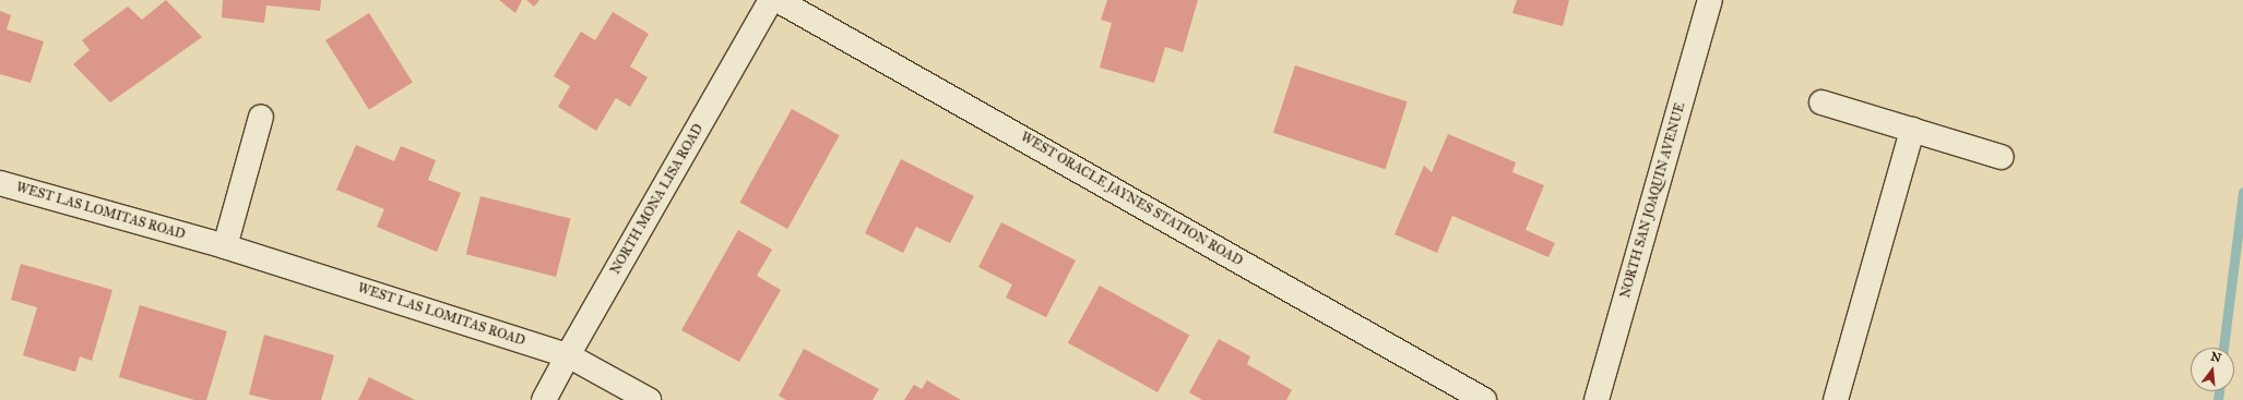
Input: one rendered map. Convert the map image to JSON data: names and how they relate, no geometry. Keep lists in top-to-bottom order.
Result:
{
  "streets": {
    "street": [
      "NORTH MONA LISA ROAD",
      "WEST ORACLE JAYNES STATION ROAD",
      "NORTH SAN JOAQUIN AVENUE",
      "WEST LAS LOMITAS ROAD"
    ]
  },
  "crossings": [
    ["NORTH MONA LISA ROAD", "WEST LAS LOMITAS ROAD"]
  ],
  "north": "top"
}
